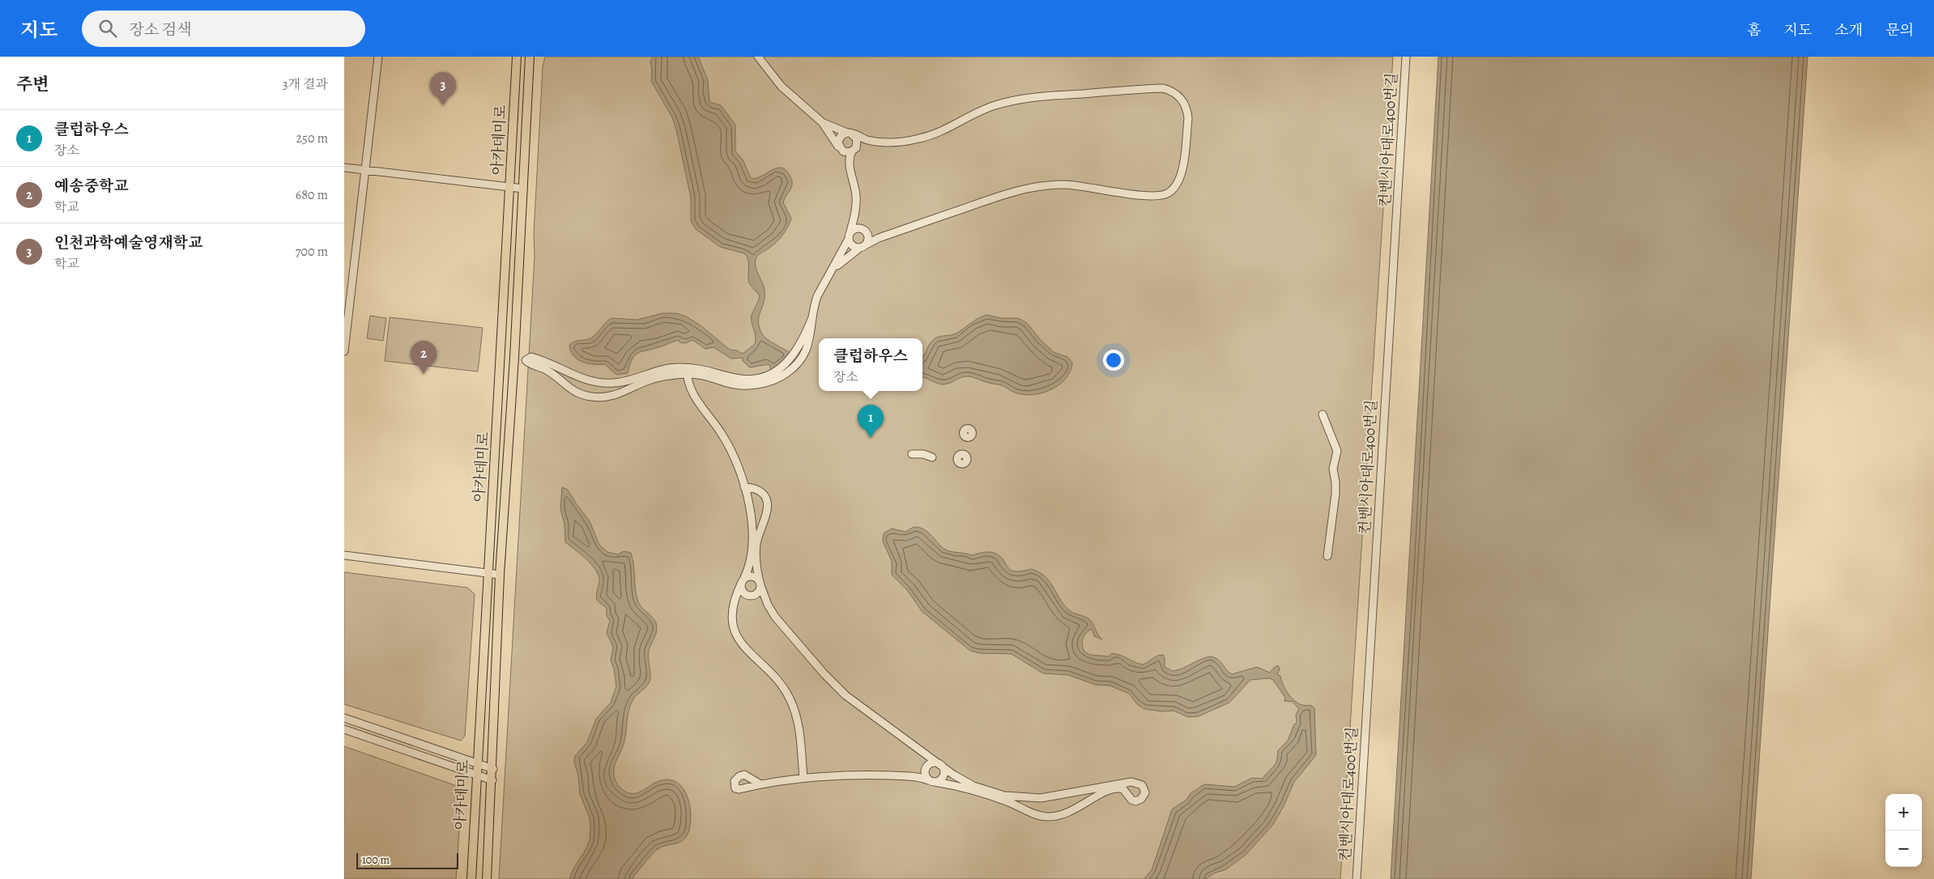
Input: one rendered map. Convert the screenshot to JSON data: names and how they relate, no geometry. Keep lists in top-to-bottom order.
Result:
{
  "streets": {
    "main road": ["아카데미로"],
    "street": ["컨벤시아대로400번길"]
  },
  "scale_bar": "100 m",
  "page": {
    "header": "지도",
    "search": "장소 검색",
    "nav": [
      "홈",
      "지도",
      "소개",
      "문의"
    ],
    "heading": ["주변", "3개 결과"],
    "pins": ["3", "2", "1"],
    "list": [
      {
        "mark": "1",
        "name": "클럽하우스",
        "note": "장소",
        "value": "250 m"
      },
      {
        "mark": "2",
        "name": "예송중학교",
        "note": "학교",
        "value": "680 m"
      },
      {
        "mark": "3",
        "name": "인천과학예술영재학교",
        "note": "학교",
        "value": "700 m"
      }
    ],
    "popup": ["클럽하우스", "장소"],
    "map_buttons": ["+", "−"],
    "scale": "100 m"
  }
}
